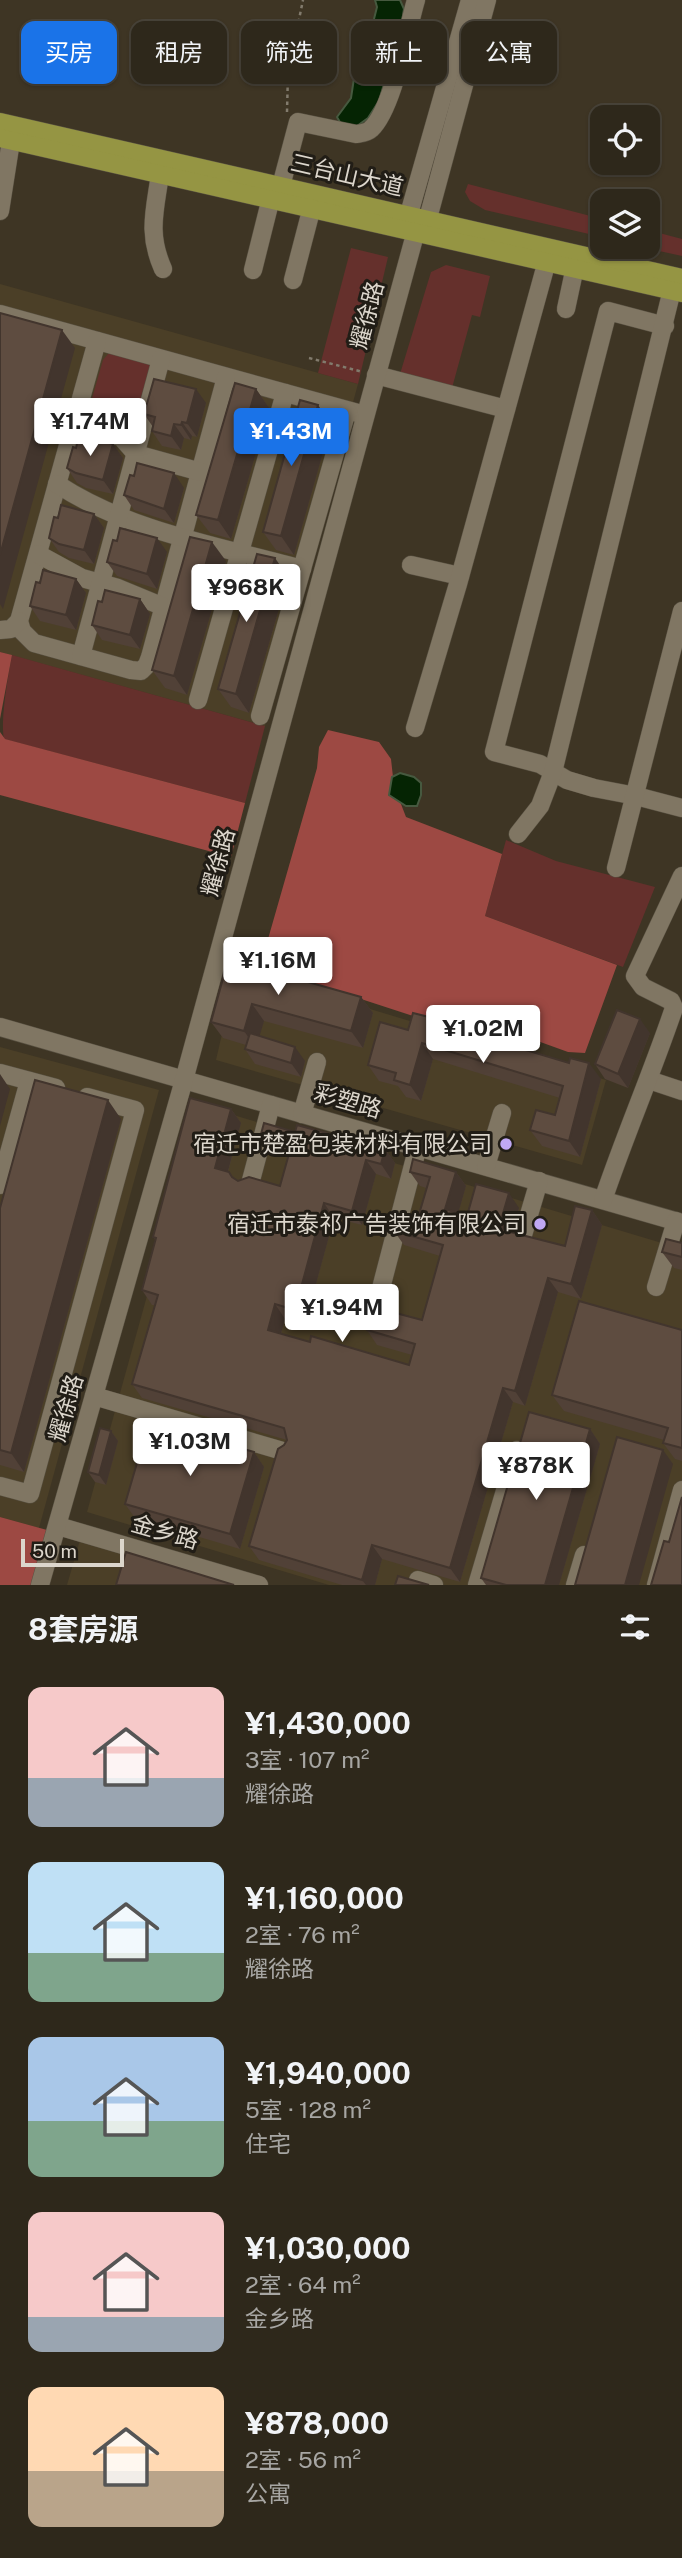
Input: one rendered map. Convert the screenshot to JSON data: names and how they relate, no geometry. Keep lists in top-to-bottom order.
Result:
{
  "streets": {
    "main road": ["三台山大道"],
    "street": ["耀徐路", "彩塑路", "金乡路"]
  },
  "crossings": [
    ["三台山大道", "耀徐路"],
    ["耀徐路", "彩塑路"],
    ["耀徐路", "金乡路"]
  ],
  "places": ["宿迁市楚盈包装材料有限公司", "宿迁市泰祁广告装饰有限公司"],
  "scale_bar": "50 m",
  "page": {
    "chip": [
      "买房",
      "租房",
      "筛选",
      "新上",
      "公寓"
    ],
    "price": [
      "¥1.74M",
      "¥1.43M",
      "¥968K",
      "¥1.16M",
      "¥1.02M",
      "¥1.94M",
      "¥1.03M",
      "¥878K"
    ],
    "scale": "50 m",
    "heading": "8套房源",
    "list": [
      {
        "name": "¥1,430,000",
        "note": "3室 · 107 m² · 耀徐路"
      },
      {
        "name": "¥1,160,000",
        "note": "2室 · 76 m² · 耀徐路"
      },
      {
        "name": "¥1,940,000",
        "note": "5室 · 128 m² · 住宅"
      },
      {
        "name": "¥1,030,000",
        "note": "2室 · 64 m² · 金乡路"
      },
      {
        "name": "¥878,000",
        "note": "2室 · 56 m² · 公寓"
      }
    ]
  }
}
